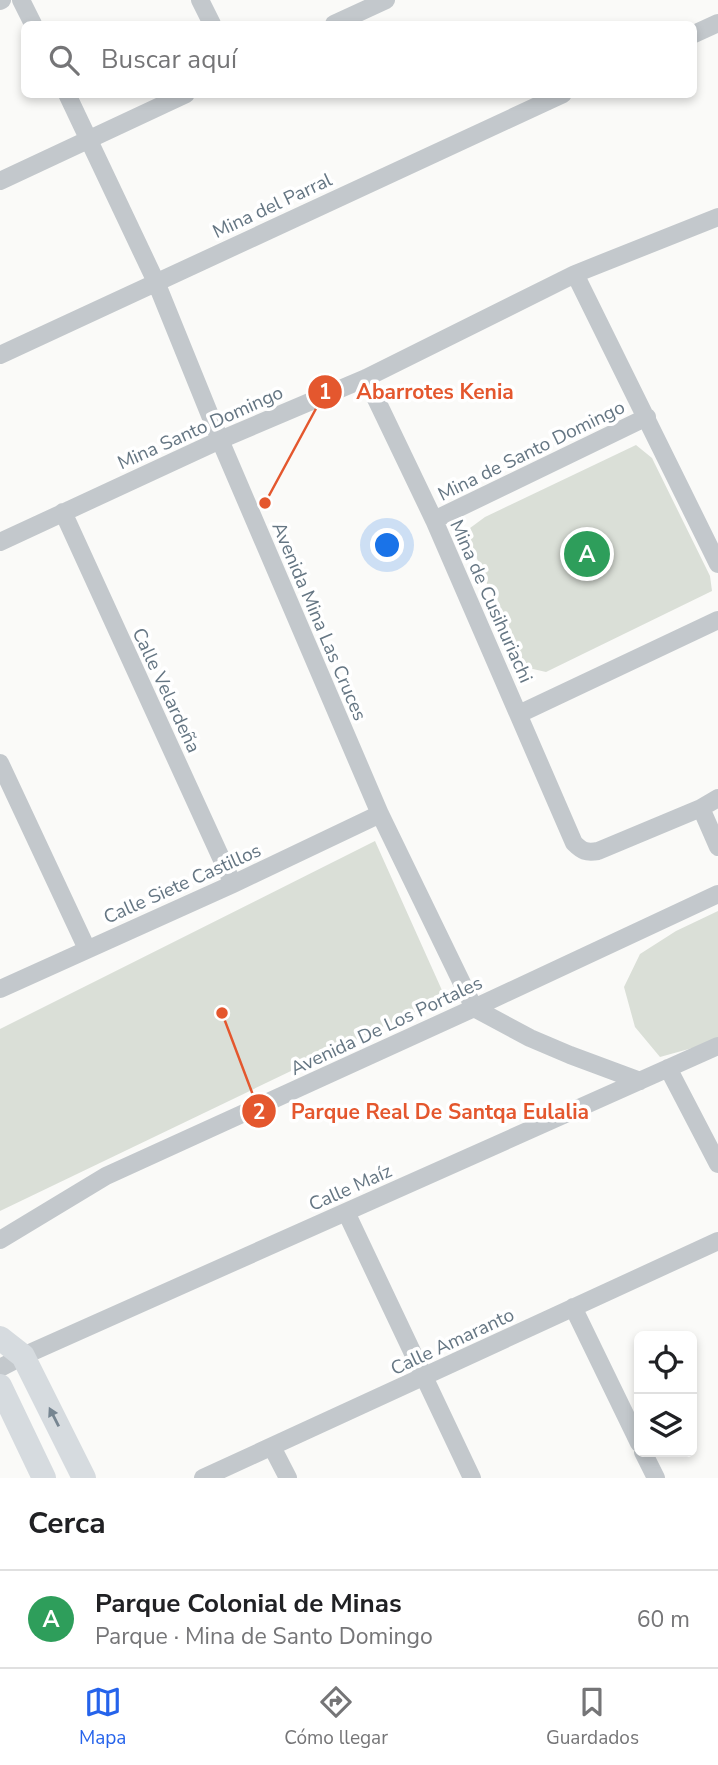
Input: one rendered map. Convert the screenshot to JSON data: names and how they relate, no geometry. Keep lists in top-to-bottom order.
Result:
{
  "streets": {
    "street": [
      "Mina del Parral",
      "Mina Santo Domingo",
      "Mina de Santo Domingo",
      "Mina de Cusihuriachi",
      "Avenida Mina Las Cruces",
      "Calle Velardeña",
      "Calle Siete Castillos",
      "Avenida De Los Portales",
      "Calle Maíz",
      "Calle Amaranto"
    ]
  },
  "crossings": [
    ["Mina del Parral", "Avenida Mina Las Cruces"],
    ["Mina Santo Domingo", "Mina de Cusihuriachi"],
    ["Mina Santo Domingo", "Avenida Mina Las Cruces"],
    ["Mina Santo Domingo", "Calle Velardeña"],
    ["Mina de Santo Domingo", "Mina de Cusihuriachi"],
    ["Avenida Mina Las Cruces", "Calle Siete Castillos"],
    ["Avenida Mina Las Cruces", "Avenida De Los Portales"],
    ["Calle Velardeña", "Calle Siete Castillos"]
  ],
  "places": ["Abarrotes Kenia", "Parque Real De Santqa Eulalia"],
  "page": {
    "search": "Buscar aquí",
    "pins": "A",
    "heading": "Cerca",
    "list": [
      {
        "mark": "A",
        "name": "Parque Colonial de Minas",
        "note": "Parque · Mina de Santo Domingo",
        "value": "60 m"
      }
    ],
    "nav": ["Mapa", "Cómo llegar", "Guardados"]
  }
}
